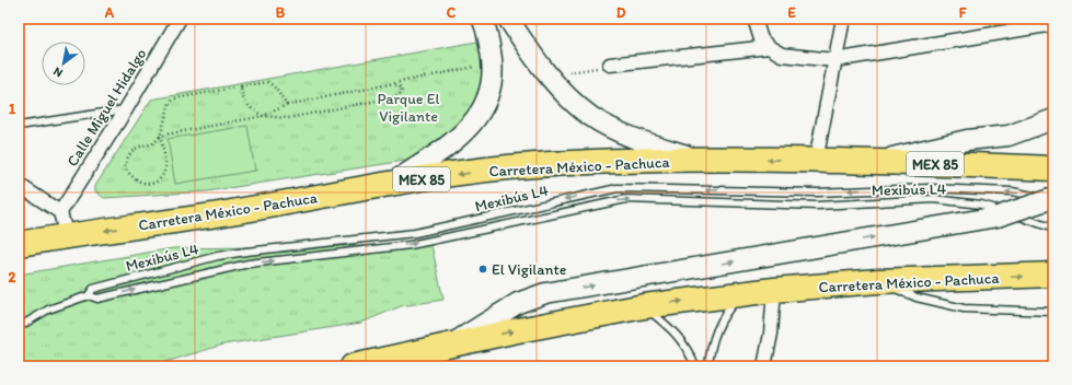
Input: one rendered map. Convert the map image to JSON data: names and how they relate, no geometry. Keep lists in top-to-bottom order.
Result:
{
  "streets": {
    "highway": ["MEX 85", "Carretera México - Pachuca"],
    "street": ["Calle Miguel Hidalgo"],
    "lane": ["Mexibús L4"]
  },
  "parks": ["Parque El Vigilante"],
  "places": ["El Vigilante"],
  "north": "bottom left",
  "grid": {
    "columns": [
      "A",
      "B",
      "C",
      "D",
      "E",
      "F"
    ],
    "rows": ["1", "2"]
  }
}
